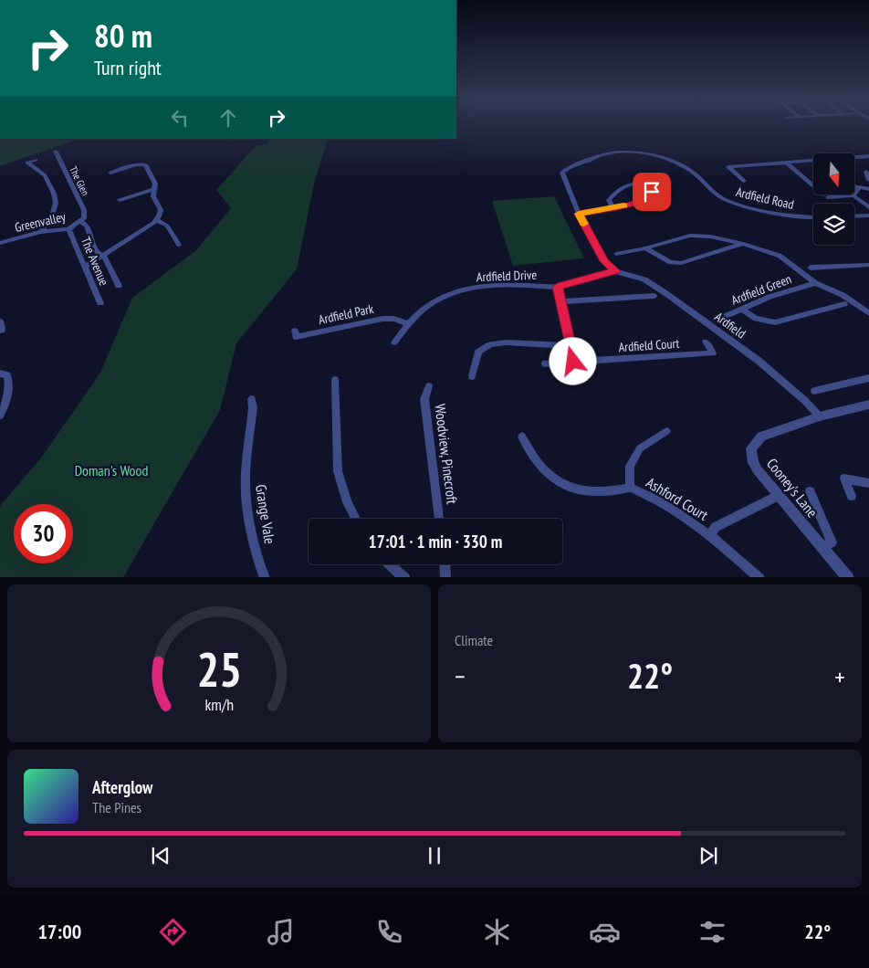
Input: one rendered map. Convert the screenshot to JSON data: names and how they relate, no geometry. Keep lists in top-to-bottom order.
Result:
{
  "streets": {
    "street": [
      "The Glen",
      "Ardfield Road",
      "Greenvalley",
      "The Avenue",
      "Ardfield Drive",
      "Ardfield Green",
      "Ardfield Park",
      "Ardfield",
      "Ardfield Court",
      "Woodview, Pinecroft",
      "Cooney's Lane",
      "Ashford Court",
      "Grange Vale"
    ]
  },
  "crossings": [
    ["The Glen", "Greenvalley"],
    ["Ardfield Road", "Ardfield Drive"],
    ["Ardfield Road", "Ardfield"],
    ["Greenvalley", "The Avenue"],
    ["Ardfield Drive", "Ardfield Park"],
    ["Ardfield Drive", "Ardfield"],
    ["Ardfield", "Cooney's Lane"],
    ["Cooney's Lane", "Ashford Court"]
  ],
  "parks": ["Doman's Wood"],
  "north": "bottom",
  "page": {
    "turn": ["80 m", "Turn right"],
    "limit": "30",
    "trip": "17:01 · 1 min · 330 m",
    "tile": "Climate",
    "heat": ["−", "22°", "+"],
    "song": ["Afterglow", "The Pines"],
    "tabs": ["17:00", "22°"],
    "gauge": ["25", "km/h"]
  }
}
